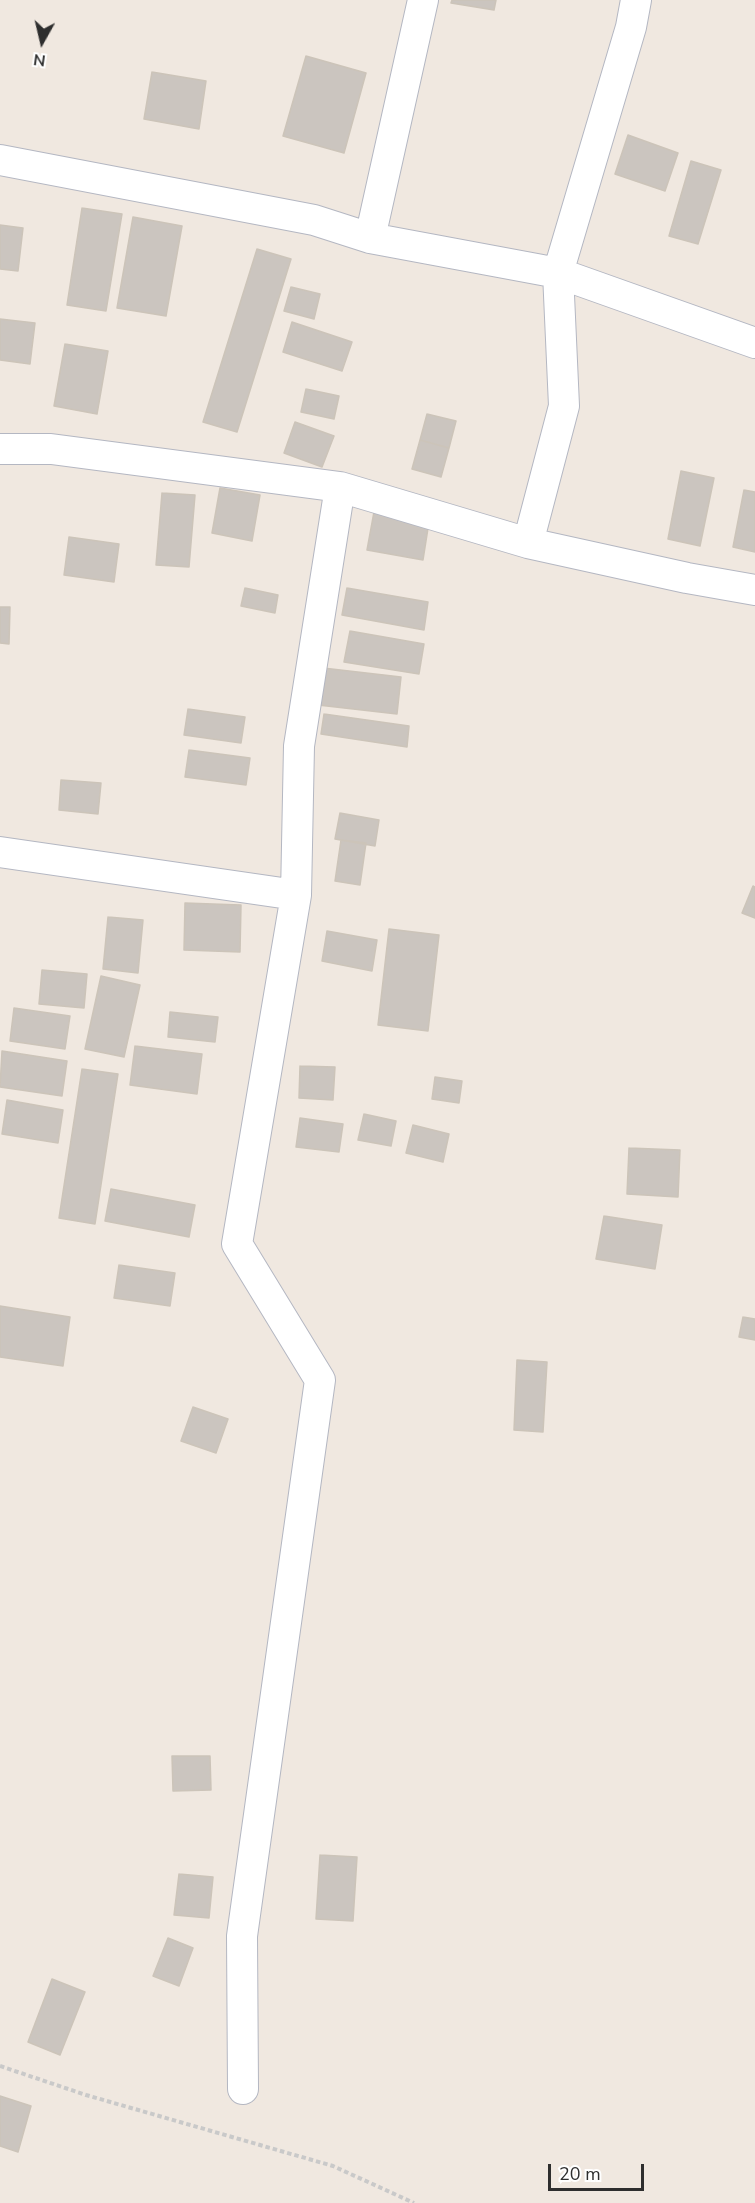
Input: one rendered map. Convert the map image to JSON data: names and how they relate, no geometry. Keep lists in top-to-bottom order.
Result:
{
  "scale_bar": "20 m",
  "north": "bottom"
}
